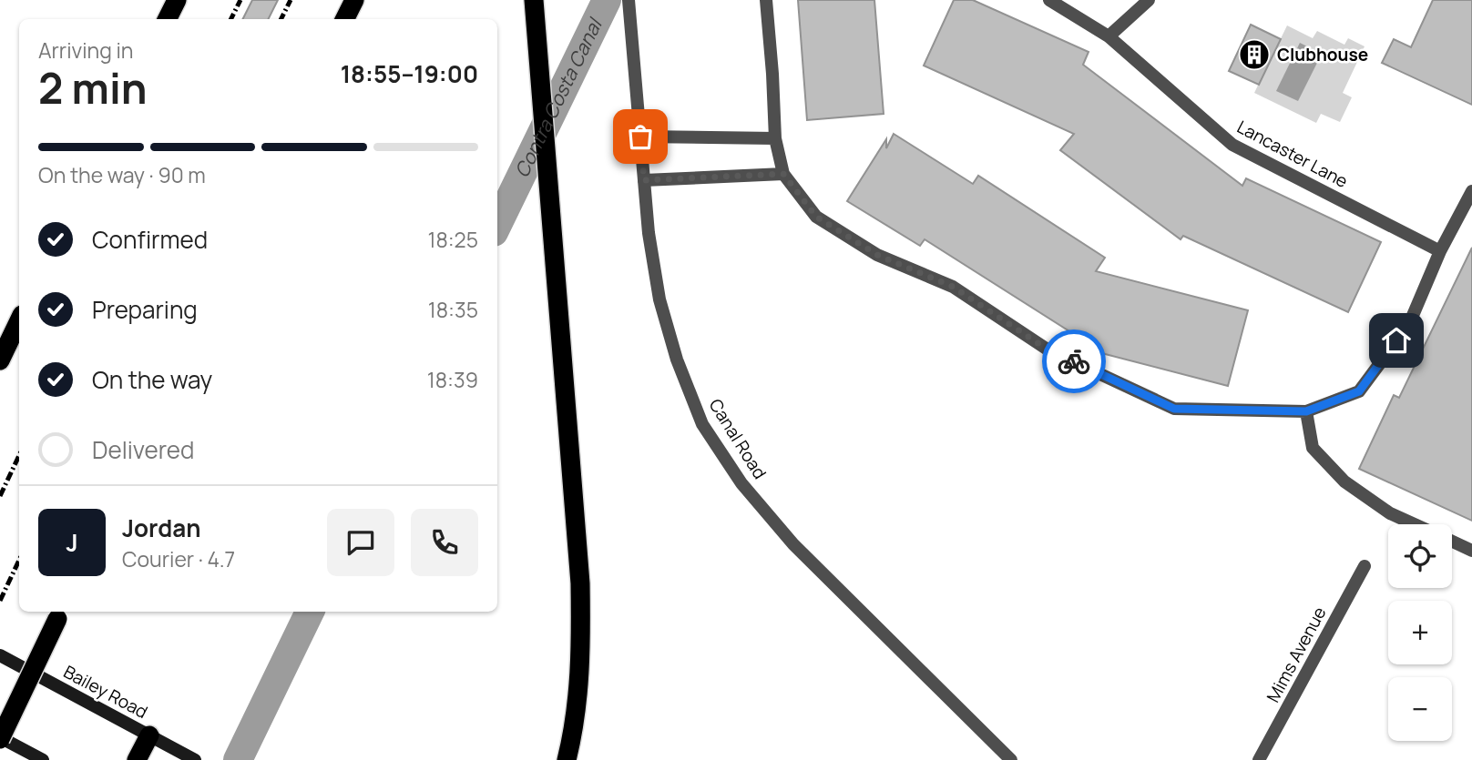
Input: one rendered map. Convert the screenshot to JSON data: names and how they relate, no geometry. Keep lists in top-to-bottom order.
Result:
{
  "streets": {
    "main road": ["Bailey Road"],
    "street": ["Lancaster Lane", "Canal Road", "Mims Avenue"]
  },
  "water": ["Contra Costa Canal"],
  "places": {
    "building": ["Clubhouse"]
  },
  "page": {
    "heading": ["2 min", "Arriving in", "18:55–19:00"],
    "panel": ["Jordan", "Courier · 4.7"],
    "bar": "On the way · 90 m",
    "list": [
      ["Confirmed", "18:25"],
      ["Preparing", "18:35"],
      ["On the way", "18:39"],
      "Delivered"
    ],
    "round": "J",
    "map_buttons": ["+", "−"]
  }
}
